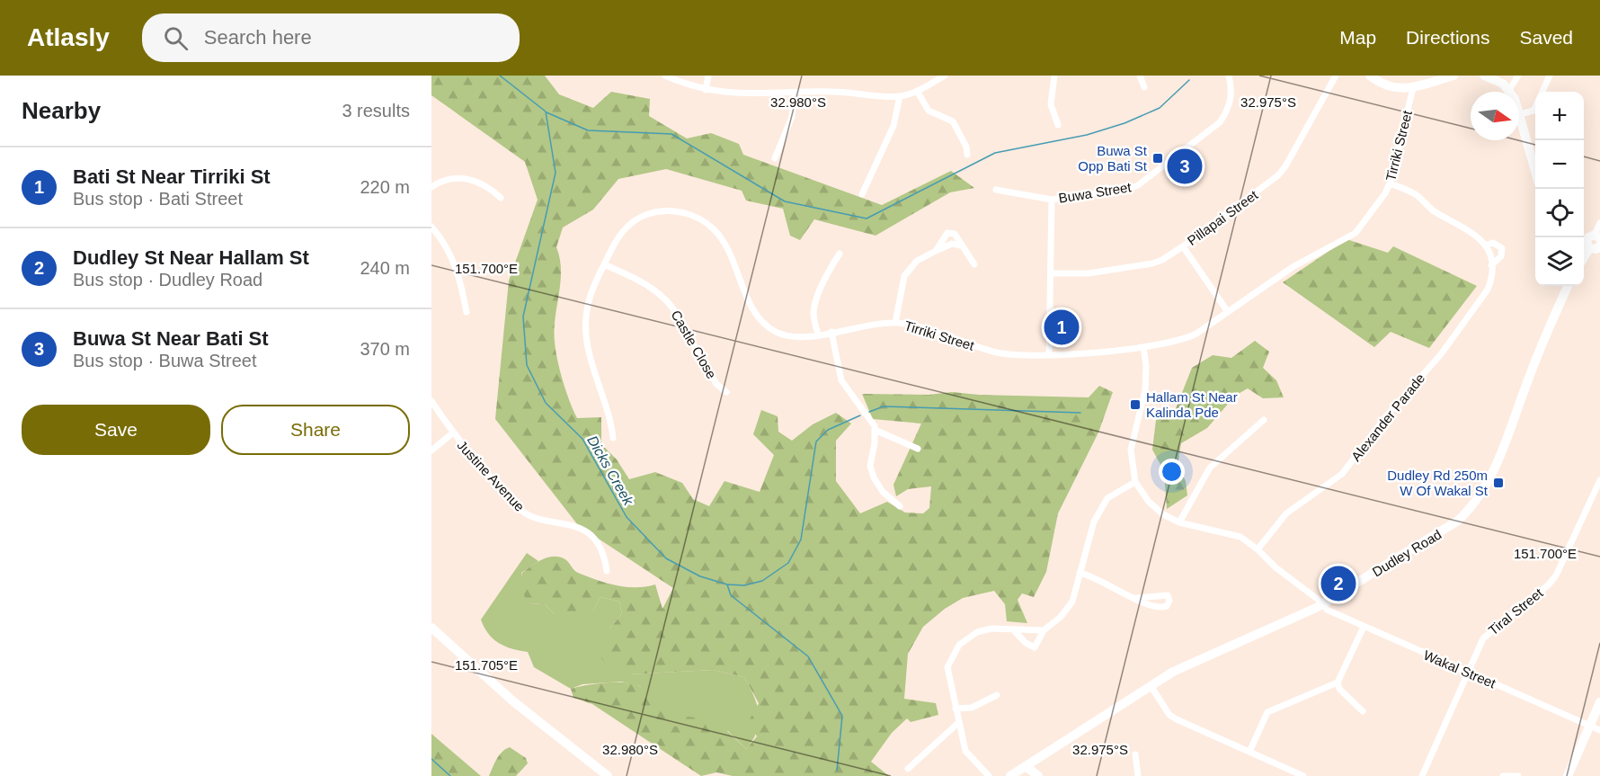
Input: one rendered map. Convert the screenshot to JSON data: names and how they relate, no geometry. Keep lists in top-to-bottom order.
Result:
{
  "streets": {
    "main road": ["Dudley Road"],
    "street": [
      "Tirriki Street",
      "Buwa Street",
      "Pillapai Street",
      "Castle Close",
      "Alexander Parade",
      "Justine Avenue",
      "Tiral Street",
      "Wakal Street"
    ]
  },
  "crossings": [
    ["Tirriki Street", "Castle Close"],
    ["Tirriki Street", "Alexander Parade"],
    ["Alexander Parade", "Wakal Street"],
    ["Dudley Road", "Wakal Street"],
    ["Tiral Street", "Wakal Street"]
  ],
  "water": ["Dicks Creek"],
  "places": {
    "transit": ["Buwa St Opp Bati St", "Hallam St Near Kalinda Pde", "Dudley Rd 250m W Of Wakal St"]
  },
  "north": "right",
  "page": {
    "header": "Atlasly",
    "search": "Search here",
    "nav": ["Map", "Directions", "Saved"],
    "heading": ["Nearby", "3 results"],
    "map_buttons": ["+", "−"],
    "list": [
      {
        "mark": "1",
        "name": "Bati St Near Tirriki St",
        "note": "Bus stop · Bati Street",
        "value": "220 m"
      },
      {
        "mark": "2",
        "name": "Dudley St Near Hallam St",
        "note": "Bus stop · Dudley Road",
        "value": "240 m"
      },
      {
        "mark": "3",
        "name": "Buwa St Near Bati St",
        "note": "Bus stop · Buwa Street",
        "value": "370 m"
      }
    ],
    "pins": ["3", "1", "2"],
    "buttons": ["Save", "Share"]
  },
  "coordinates": [
    "32.980°S",
    "32.975°S",
    "151.700°E",
    "151.705°E"
  ]
}
